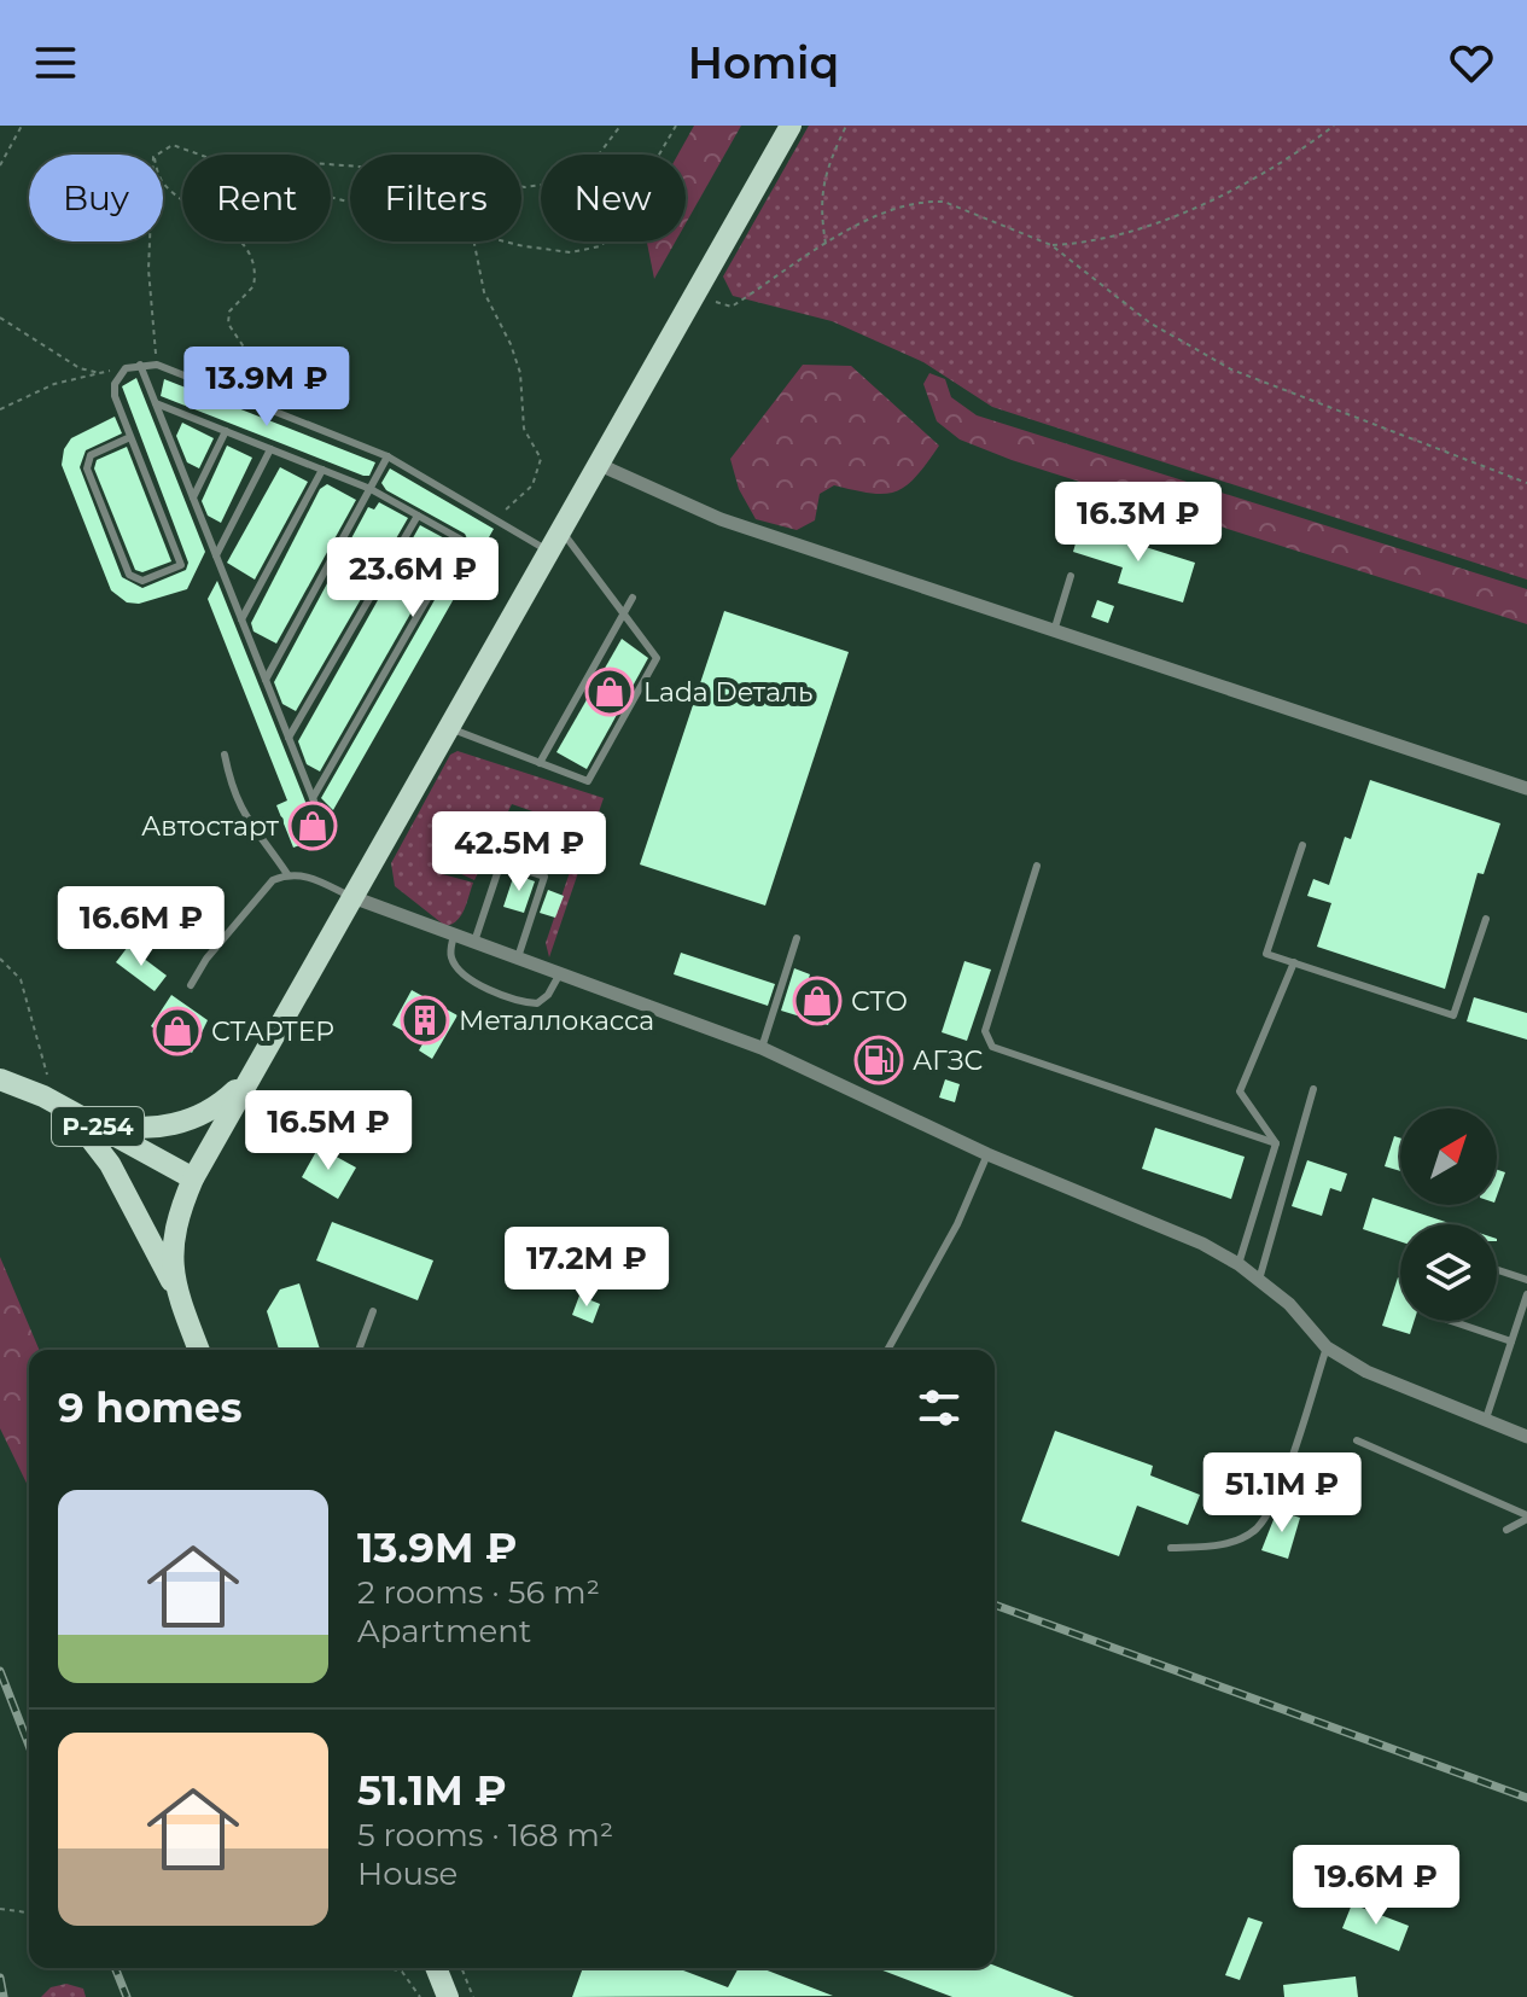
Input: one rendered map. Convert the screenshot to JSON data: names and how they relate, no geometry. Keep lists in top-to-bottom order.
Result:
{
  "streets": {
    "main road": ["Р-254"]
  },
  "places": {
    "shop": [
      "Lada Dеталь",
      "Автостарт",
      "СТО",
      "СТАРТЕР"
    ],
    "building": ["Металлокасса"],
    "fuel station": ["АГЗС"]
  },
  "north": "top right",
  "page": {
    "header": "Homiq",
    "chip": [
      "Buy",
      "Rent",
      "Filters",
      "New"
    ],
    "price": [
      "13.9M ₽",
      "16.3M ₽",
      "23.6M ₽",
      "42.5M ₽",
      "16.6M ₽",
      "16.5M ₽",
      "17.2M ₽",
      "51.1M ₽",
      "19.6M ₽"
    ],
    "heading": "9 homes",
    "list": [
      {
        "name": "13.9M ₽",
        "note": "2 rooms · 56 m² · Apartment"
      },
      {
        "name": "51.1M ₽",
        "note": "5 rooms · 168 m² · House"
      }
    ]
  }
}
